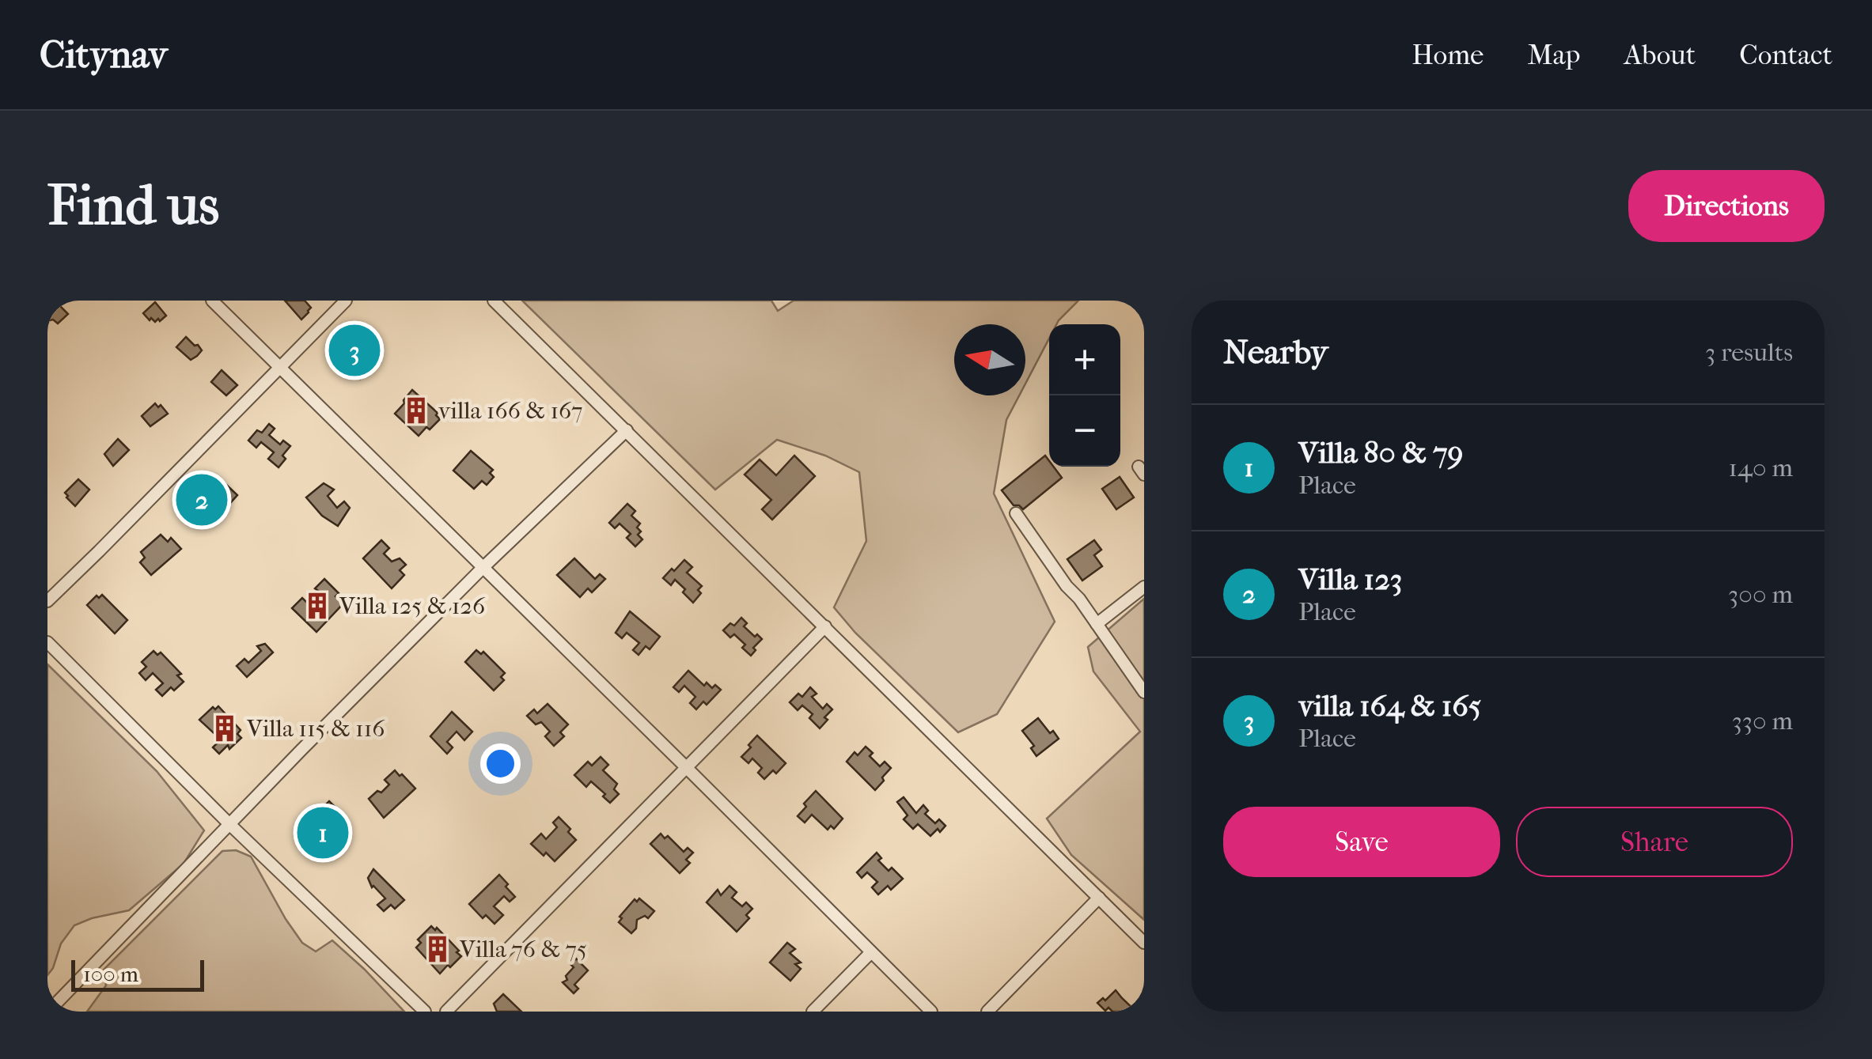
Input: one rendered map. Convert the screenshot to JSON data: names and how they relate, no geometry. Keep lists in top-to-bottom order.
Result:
{
  "places": {
    "building": [
      "villa 166 & 167",
      "Villa 125 & 126",
      "Villa 115 & 116",
      "Villa 76 & 75"
    ]
  },
  "scale_bar": "100 m",
  "north": "left",
  "page": {
    "header": "Citynav",
    "nav": [
      "Home",
      "Map",
      "About",
      "Contact"
    ],
    "buttons": [
      "Directions",
      ["Save", "Share"]
    ],
    "title": "Find us",
    "heading": ["Nearby", "3 results"],
    "pins": ["3", "2", "1"],
    "map_buttons": ["+", "−"],
    "list": [
      {
        "mark": "1",
        "name": "Villa 80 & 79",
        "note": "Place",
        "value": "140 m"
      },
      {
        "mark": "2",
        "name": "Villa 123",
        "note": "Place",
        "value": "300 m"
      },
      {
        "mark": "3",
        "name": "villa 164 & 165",
        "note": "Place",
        "value": "330 m"
      }
    ],
    "scale": "100 m"
  }
}
